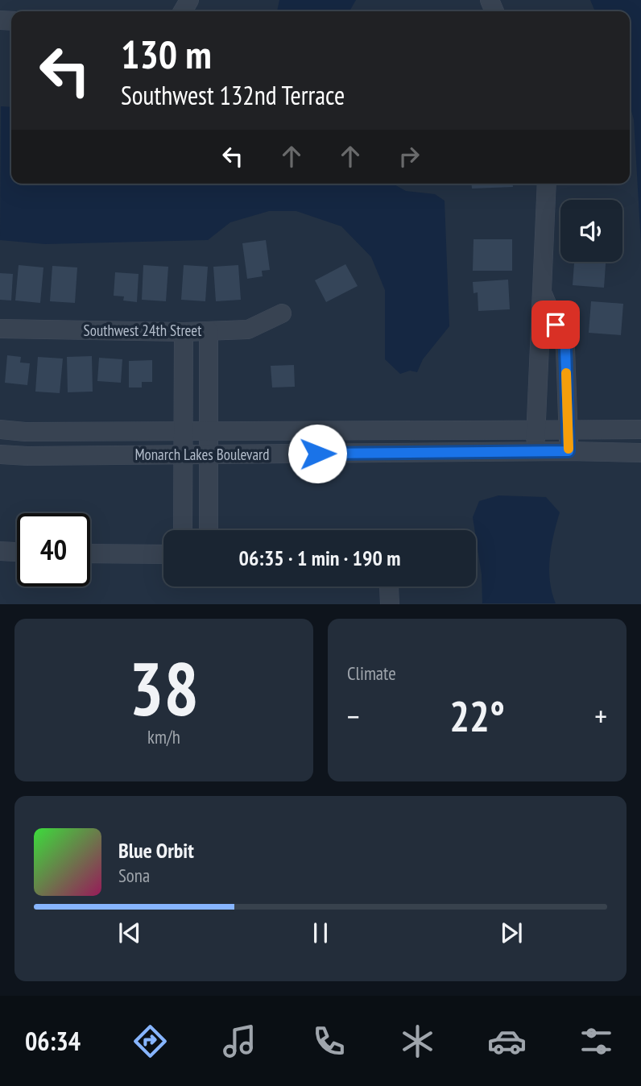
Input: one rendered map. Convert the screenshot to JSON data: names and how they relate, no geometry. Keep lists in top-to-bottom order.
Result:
{
  "streets": {
    "street": ["Southwest 24th Street", "Monarch Lakes Boulevard"]
  },
  "page": {
    "turn": ["130 m", "Southwest 132nd Terrace"],
    "limit": "40",
    "trip": "06:35 · 1 min · 190 m",
    "tile": [
      ["38", "km/h"],
      "Climate"
    ],
    "heat": ["−", "22°", "+"],
    "song": ["Blue Orbit", "Sona"],
    "tabs": "06:34"
  }
}
